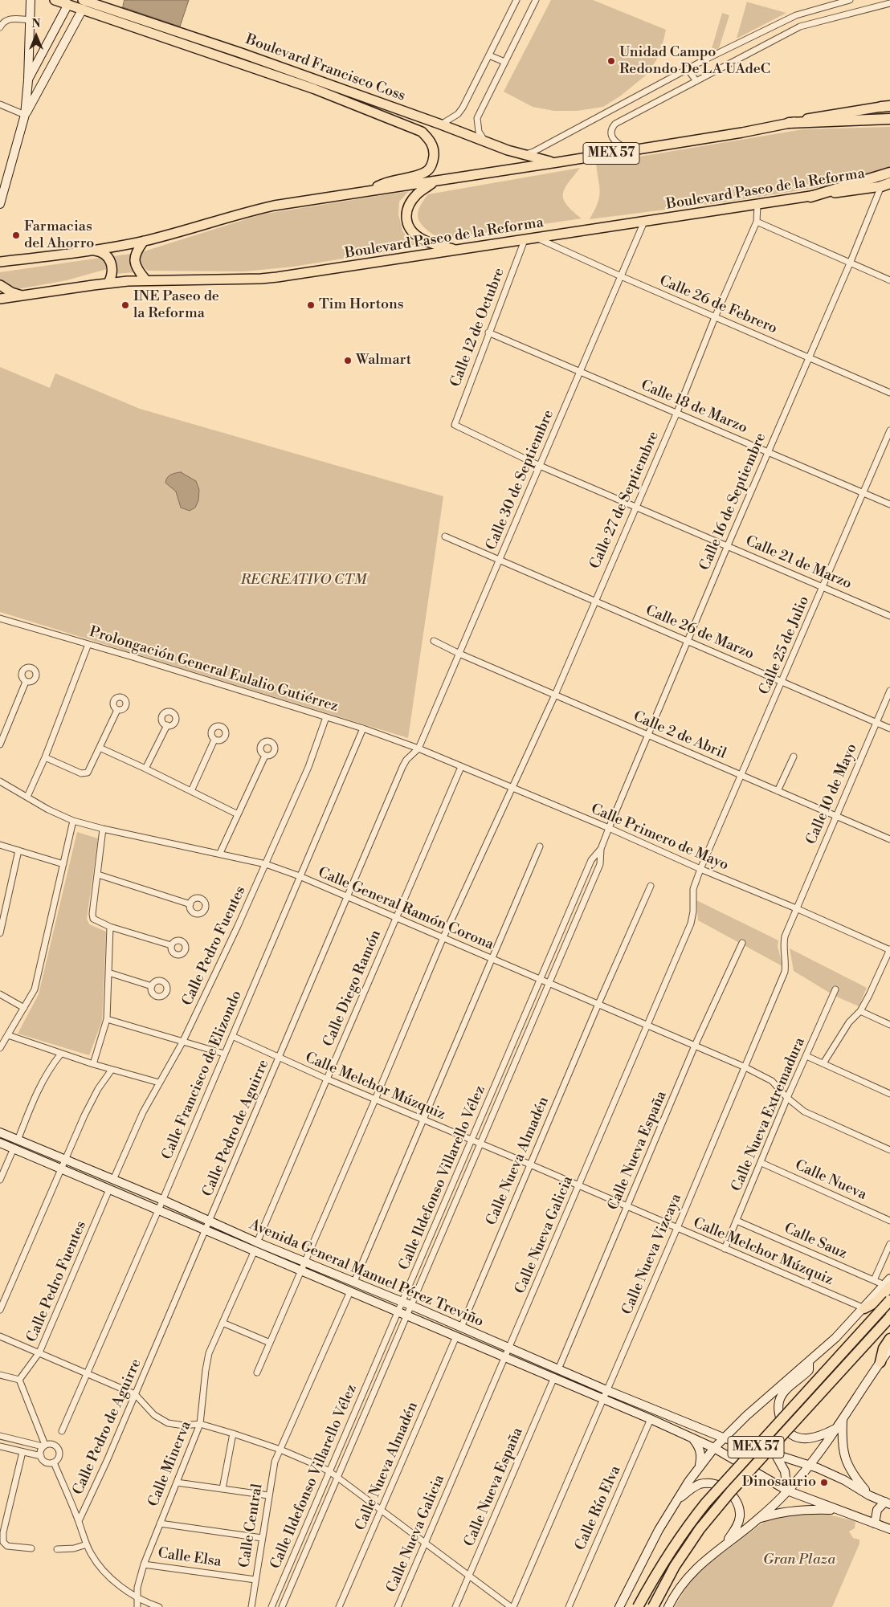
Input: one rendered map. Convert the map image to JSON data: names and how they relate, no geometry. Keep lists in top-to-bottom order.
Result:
{
  "streets": {
    "highway": ["MEX 57"],
    "main road": ["Boulevard Francisco Coss", "Boulevard Paseo de la Reforma", "Avenida General Manuel Pérez Treviño"],
    "street": [
      "Calle 26 de Febrero",
      "Calle 12 de Octubre",
      "Calle 18 de Marzo",
      "Calle 30 de Septiembre",
      "Calle 27 de Septiembre",
      "Calle 16 de Septiembre",
      "Calle 21 de Marzo",
      "Calle 26 de Marzo",
      "Calle 25 de Julio",
      "Prolongación General Eulalio Gutiérrez",
      "Calle 2 de Abril",
      "Calle 10 de Mayo",
      "Calle Primero de Mayo",
      "Calle General Ramón Corona",
      "Calle Pedro Fuentes",
      "Calle Diego Ramón",
      "Calle Francisco de Elizondo",
      "Calle Melchor Múzquiz",
      "Calle Nueva Extremadura",
      "Calle Pedro de Aguirre",
      "Calle Nueva España",
      "Calle Nueva Almadén",
      "Calle Ildefonso Villarello Vélez",
      "Calle Nueva",
      "Calle Nueva Galicia",
      "Calle Sauz",
      "Calle Nueva Vizcaya",
      "Calle Minerva",
      "Calle Río Elva",
      "Calle Central",
      "Calle Elsa"
    ]
  },
  "crossings": [
    ["Boulevard Francisco Coss", "MEX 57"],
    ["Boulevard Paseo de la Reforma", "Calle 26 de Febrero"],
    ["Boulevard Paseo de la Reforma", "Calle 12 de Octubre"],
    ["Boulevard Paseo de la Reforma", "Calle 30 de Septiembre"],
    ["Boulevard Paseo de la Reforma", "Calle 16 de Septiembre"],
    ["Calle 26 de Febrero", "Calle 30 de Septiembre"],
    ["Calle 26 de Febrero", "Calle 27 de Septiembre"],
    ["Calle 26 de Febrero", "Calle 16 de Septiembre"],
    ["Calle 12 de Octubre", "Calle 18 de Marzo"],
    ["Calle 12 de Octubre", "Calle 21 de Marzo"],
    ["Calle 18 de Marzo", "Calle 30 de Septiembre"],
    ["Calle 18 de Marzo", "Calle 27 de Septiembre"],
    ["Calle 18 de Marzo", "Calle 16 de Septiembre"],
    ["Calle 18 de Marzo", "Calle 25 de Julio"],
    ["Calle 30 de Septiembre", "Calle 21 de Marzo"],
    ["Calle 30 de Septiembre", "Calle 26 de Marzo"],
    ["Calle 30 de Septiembre", "Prolongación General Eulalio Gutiérrez"],
    ["Calle 30 de Septiembre", "Calle 2 de Abril"],
    ["Calle 30 de Septiembre", "Calle Primero de Mayo"],
    ["Calle 30 de Septiembre", "Calle Pedro de Aguirre"],
    ["Calle 27 de Septiembre", "Calle 21 de Marzo"],
    ["Calle 27 de Septiembre", "Calle 26 de Marzo"],
    ["Calle 27 de Septiembre", "Calle 2 de Abril"],
    ["Calle 27 de Septiembre", "Calle Primero de Mayo"],
    ["Calle 27 de Septiembre", "Calle General Ramón Corona"],
    ["Calle 27 de Septiembre", "Calle Melchor Múzquiz"],
    ["Calle 27 de Septiembre", "Avenida General Manuel Pérez Treviño"],
    ["Calle 16 de Septiembre", "Calle 21 de Marzo"],
    ["Calle 16 de Septiembre", "Calle 26 de Marzo"],
    ["Calle 16 de Septiembre", "Calle 2 de Abril"],
    ["Calle 16 de Septiembre", "Calle Primero de Mayo"],
    ["Calle 16 de Septiembre", "Calle Ildefonso Villarello Vélez"],
    ["Calle 21 de Marzo", "Calle 25 de Julio"],
    ["Calle 26 de Marzo", "Calle 25 de Julio"],
    ["Calle 26 de Marzo", "Calle 10 de Mayo"],
    ["Calle 25 de Julio", "Calle 2 de Abril"],
    ["Calle 25 de Julio", "Calle Primero de Mayo"],
    ["Calle 25 de Julio", "Calle Nueva Galicia"],
    ["Prolongación General Eulalio Gutiérrez", "Calle Primero de Mayo"],
    ["Prolongación General Eulalio Gutiérrez", "Calle Pedro Fuentes"],
    ["Prolongación General Eulalio Gutiérrez", "Calle Francisco de Elizondo"],
    ["Prolongación General Eulalio Gutiérrez", "Calle Pedro de Aguirre"],
    ["Calle 2 de Abril", "Calle 10 de Mayo"],
    ["Calle 10 de Mayo", "Calle Primero de Mayo"],
    ["Calle 10 de Mayo", "Calle Nueva Vizcaya"],
    ["Calle Primero de Mayo", "Calle Diego Ramón"],
    ["Calle Primero de Mayo", "Calle Pedro de Aguirre"],
    ["Calle Primero de Mayo", "Calle Ildefonso Villarello Vélez"],
    ["Calle Primero de Mayo", "Calle Nueva Galicia"],
    ["Calle Primero de Mayo", "Calle Nueva Vizcaya"],
    ["Calle General Ramón Corona", "Calle Pedro Fuentes"],
    ["Calle General Ramón Corona", "Calle Diego Ramón"],
    ["Calle General Ramón Corona", "Calle Francisco de Elizondo"],
    ["Calle General Ramón Corona", "Calle Nueva Extremadura"],
    ["Calle General Ramón Corona", "Calle Pedro de Aguirre"],
    ["Calle General Ramón Corona", "Calle Nueva España"],
    ["Calle General Ramón Corona", "Calle Nueva Almadén"],
    ["Calle General Ramón Corona", "Calle Ildefonso Villarello Vélez"],
    ["Calle General Ramón Corona", "Calle Nueva Galicia"],
    ["Calle General Ramón Corona", "Calle Nueva Vizcaya"],
    ["Calle Pedro Fuentes", "Avenida General Manuel Pérez Treviño"],
    ["Calle Diego Ramón", "Calle Melchor Múzquiz"],
    ["Calle Diego Ramón", "Avenida General Manuel Pérez Treviño"],
    ["Calle Francisco de Elizondo", "Calle Melchor Múzquiz"],
    ["Calle Francisco de Elizondo", "Avenida General Manuel Pérez Treviño"],
    ["Calle Melchor Múzquiz", "Calle Nueva Extremadura"],
    ["Calle Melchor Múzquiz", "Calle Pedro de Aguirre"],
    ["Calle Melchor Múzquiz", "Calle Nueva España"],
    ["Calle Melchor Múzquiz", "Calle Nueva Almadén"],
    ["Calle Melchor Múzquiz", "Calle Ildefonso Villarello Vélez"],
    ["Calle Melchor Múzquiz", "Calle Nueva Galicia"],
    ["Calle Melchor Múzquiz", "Calle Nueva Vizcaya"],
    ["Calle Nueva Extremadura", "Calle Nueva"],
    ["Calle Nueva Extremadura", "Calle Sauz"],
    ["Calle Pedro de Aguirre", "Avenida General Manuel Pérez Treviño"],
    ["Calle Nueva España", "Avenida General Manuel Pérez Treviño"],
    ["Calle Nueva Almadén", "Avenida General Manuel Pérez Treviño"],
    ["Calle Ildefonso Villarello Vélez", "Avenida General Manuel Pérez Treviño"],
    ["Calle Nueva Galicia", "Avenida General Manuel Pérez Treviño"],
    ["Calle Nueva Vizcaya", "Avenida General Manuel Pérez Treviño"],
    ["Avenida General Manuel Pérez Treviño", "Calle Minerva"],
    ["Avenida General Manuel Pérez Treviño", "Calle Río Elva"],
    ["Avenida General Manuel Pérez Treviño", "Calle Central"],
    ["Calle Minerva", "Calle Elsa"],
    ["Calle Central", "Calle Elsa"]
  ],
  "parks": ["RECREATIVO CTM", "Gran Plaza"],
  "places": [
    "Unidad Campo Redondo De LA UAdeC",
    "Farmacias del Ahorro",
    "INE Paseo de la Reforma",
    "Tim Hortons",
    "Walmart",
    "Dinosaurio"
  ],
  "north": "top"
}
